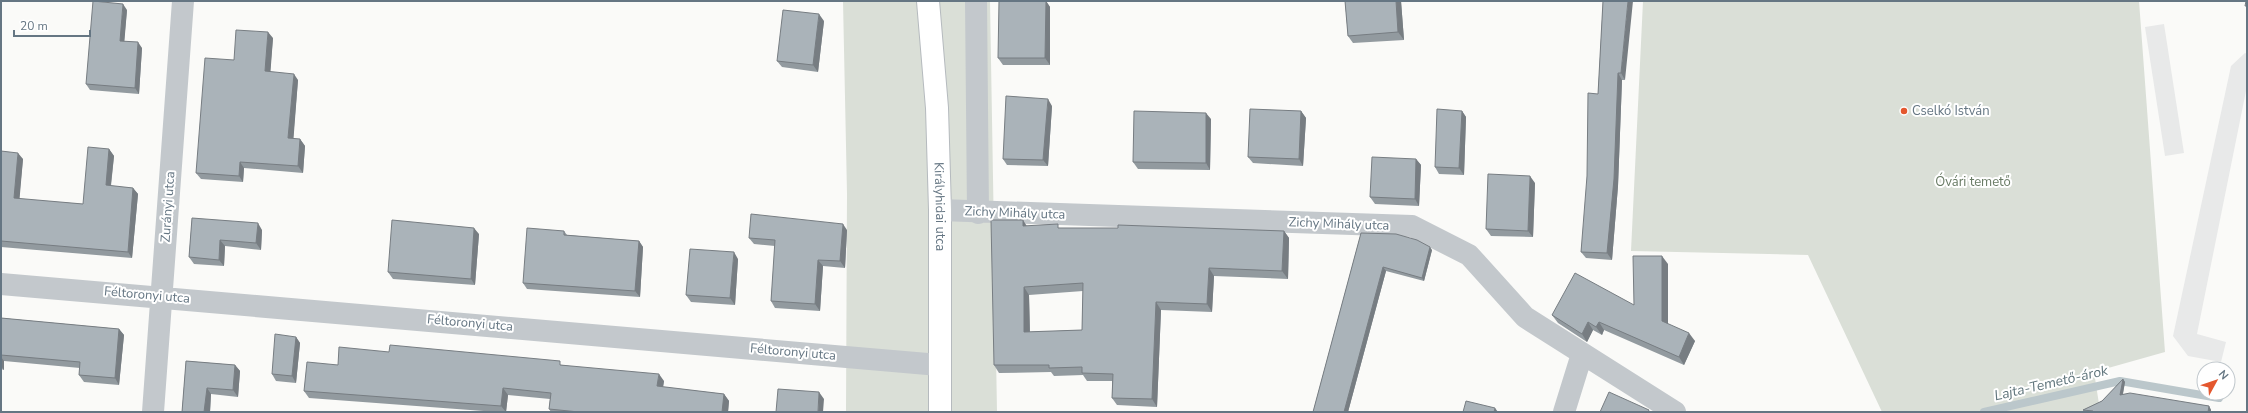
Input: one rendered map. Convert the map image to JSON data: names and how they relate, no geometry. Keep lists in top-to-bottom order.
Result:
{
  "streets": {
    "main road": ["Királyhidai utca"],
    "street": ["Zurányi utca", "Zichy Mihály utca", "Féltoronyi utca"]
  },
  "crossings": [
    ["Királyhidai utca", "Zichy Mihály utca"],
    ["Királyhidai utca", "Féltoronyi utca"],
    ["Zurányi utca", "Féltoronyi utca"]
  ],
  "water": ["Lajta-Temető-árok"],
  "parks": ["Óvári temető"],
  "places": ["Cselkó István"],
  "scale_bar": "20 m",
  "north": "top right"
}
